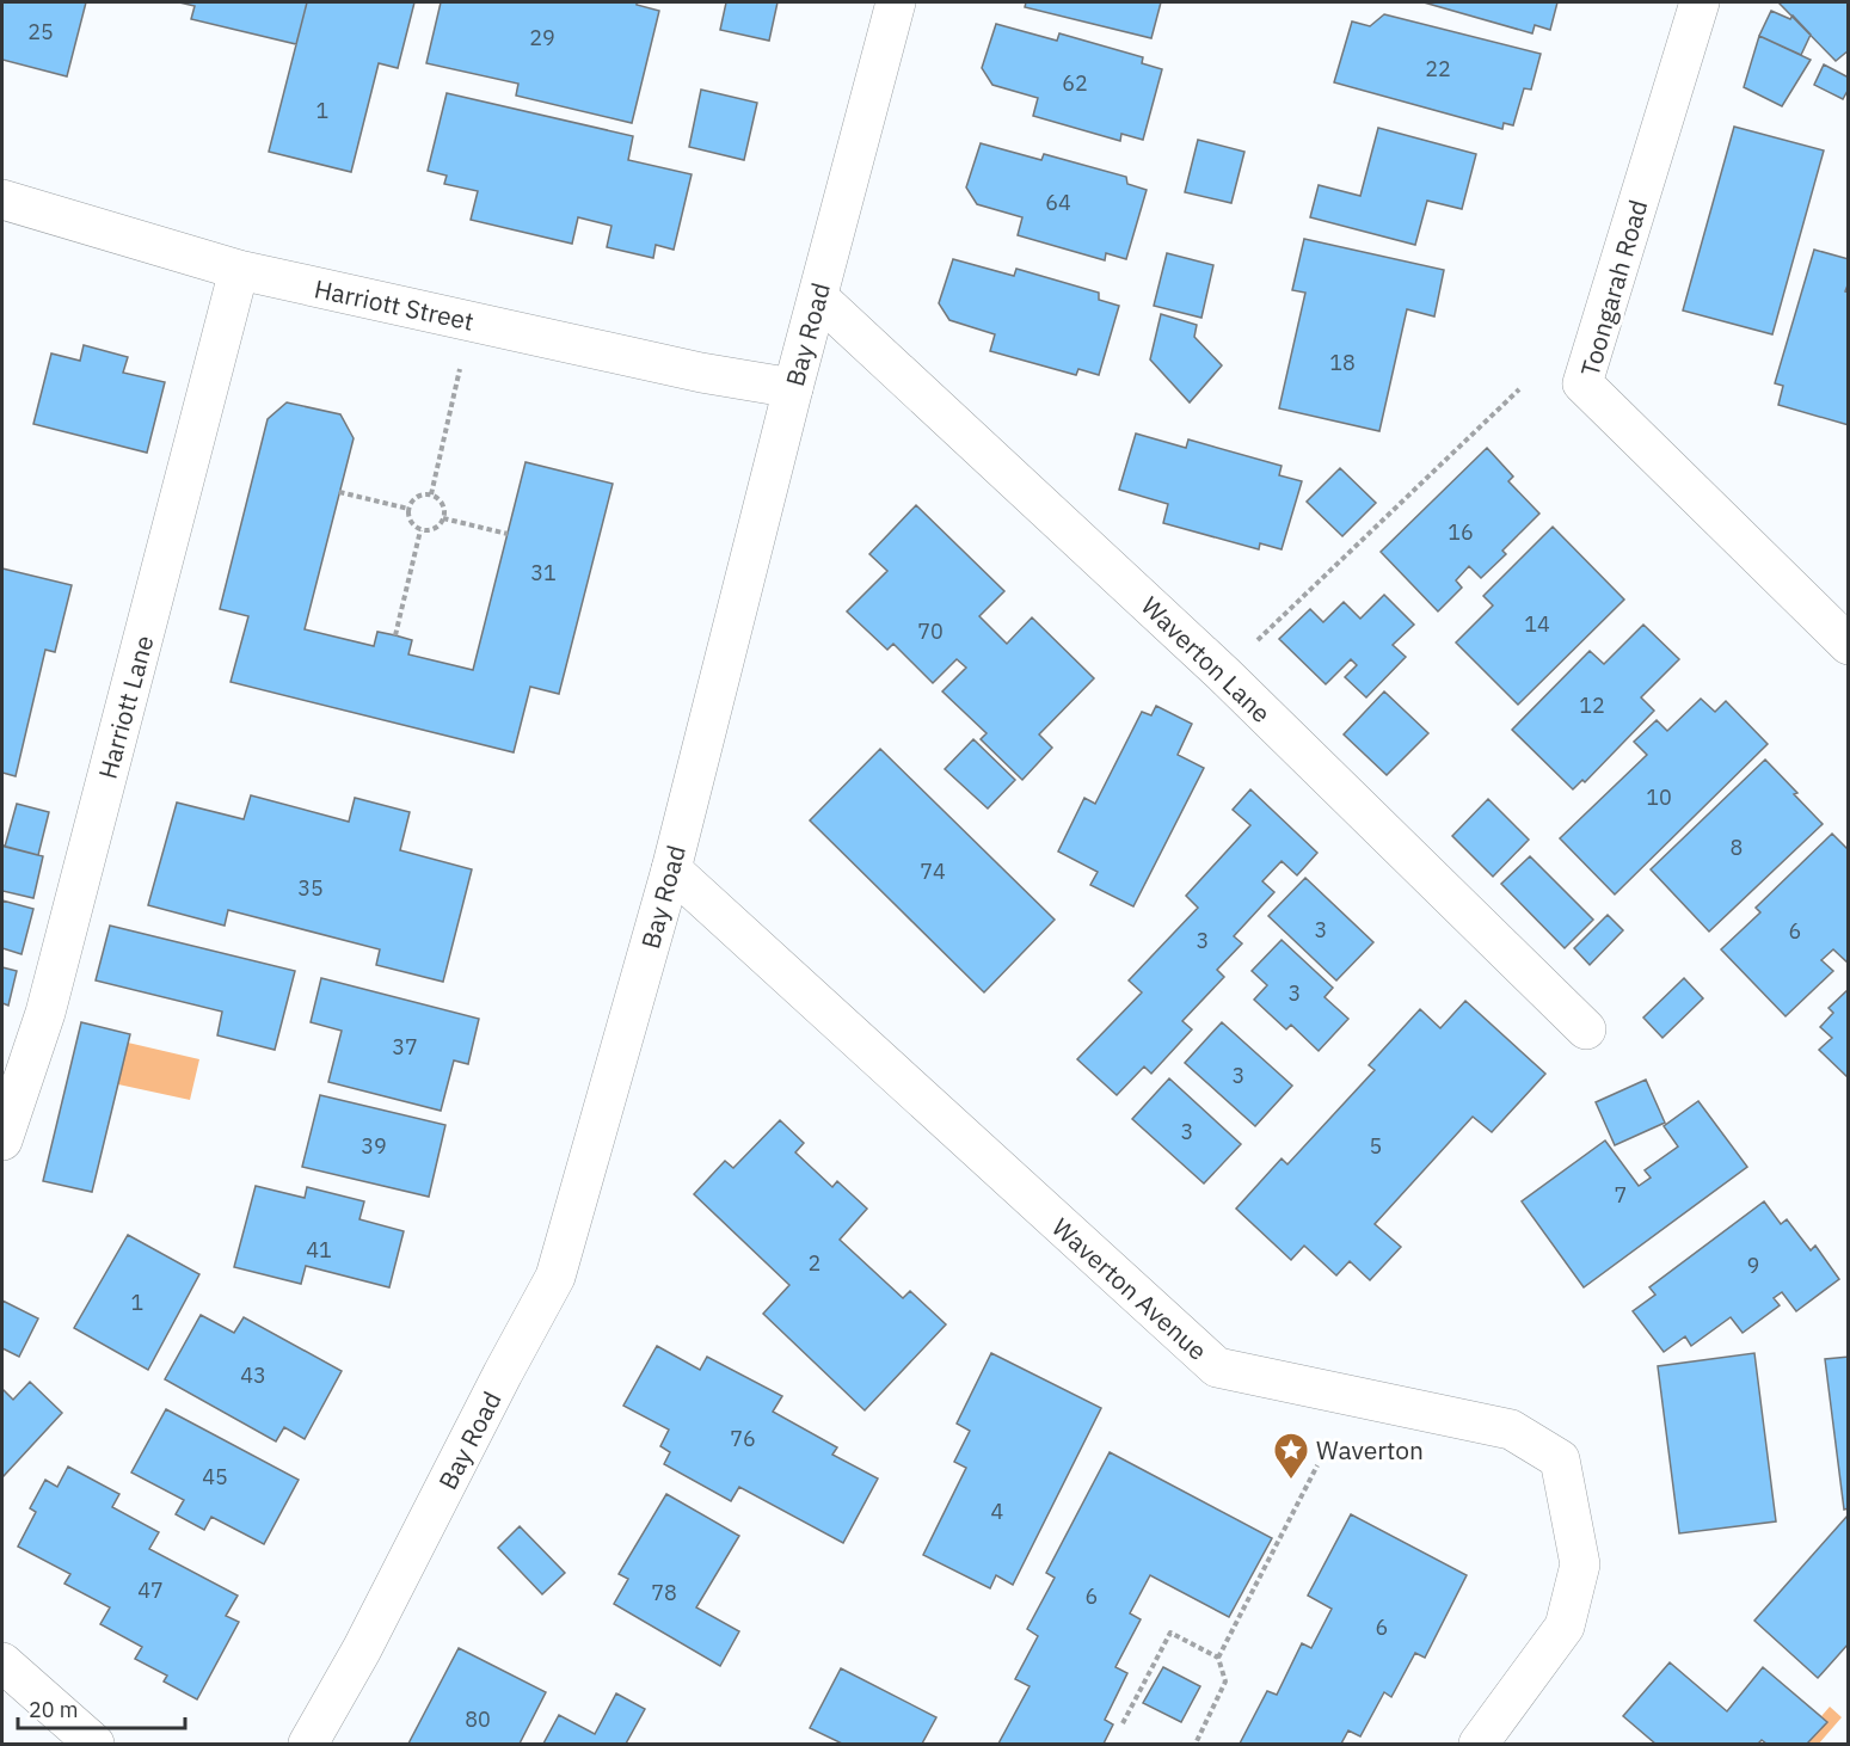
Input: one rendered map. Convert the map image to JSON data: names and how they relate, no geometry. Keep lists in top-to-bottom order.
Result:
{
  "streets": {
    "street": [
      "Toongarah Road",
      "Harriott Street",
      "Bay Road",
      "Waverton Lane",
      "Harriott Lane",
      "Waverton Avenue"
    ]
  },
  "crossings": [
    ["Harriott Street", "Bay Road"],
    ["Harriott Street", "Harriott Lane"],
    ["Bay Road", "Waverton Lane"],
    ["Bay Road", "Waverton Avenue"]
  ],
  "places": {
    "place": ["Waverton"]
  },
  "house_numbers": [
    "25",
    "29",
    "22",
    "62",
    "1",
    "64",
    "18",
    "16",
    "31",
    "14",
    "70",
    "12",
    "10",
    "8",
    "74",
    "35",
    "3",
    "6",
    "3",
    "3",
    "37",
    "3",
    "3",
    "39",
    "5",
    "7",
    "41",
    "2",
    "9",
    "1",
    "43",
    "76",
    "45",
    "4",
    "47",
    "78",
    "6",
    "6",
    "80"
  ],
  "scale_bar": "20 m"
}
